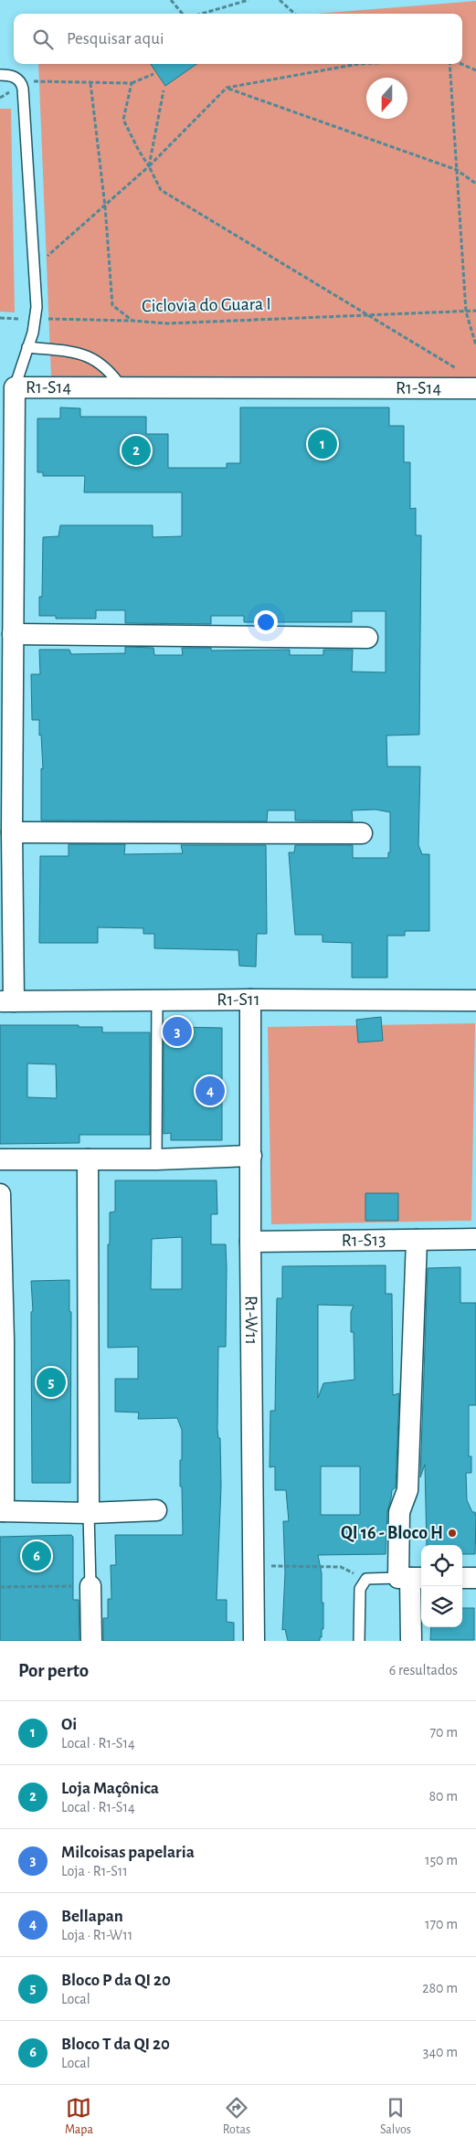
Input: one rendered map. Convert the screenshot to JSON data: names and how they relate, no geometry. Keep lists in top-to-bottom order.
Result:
{
  "streets": {
    "street": [
      "R1-S14",
      "R1-S11",
      "R1-S13",
      "R1-W11"
    ],
    "path": ["Ciclovia do Guara I"]
  },
  "crossings": [
    ["R1-S14", "R1-S11"],
    ["R1-S11", "R1-W11"],
    ["R1-S13", "R1-W11"]
  ],
  "places": ["QI 16 - Bloco H"],
  "north": "bottom",
  "page": {
    "search": "Pesquisar aqui",
    "pins": [
      "1",
      "2",
      "3",
      "4",
      "5",
      "6"
    ],
    "heading": ["Por perto", "6 resultados"],
    "list": [
      {
        "mark": "1",
        "name": "Oi",
        "note": "Local · R1-S14",
        "value": "70 m"
      },
      {
        "mark": "2",
        "name": "Loja Maçônica",
        "note": "Local · R1-S14",
        "value": "80 m"
      },
      {
        "mark": "3",
        "name": "Milcoisas papelaria",
        "note": "Loja · R1-S11",
        "value": "150 m"
      },
      {
        "mark": "4",
        "name": "Bellapan",
        "note": "Loja · R1-W11",
        "value": "170 m"
      },
      {
        "mark": "5",
        "name": "Bloco P da QI 20",
        "note": "Local",
        "value": "280 m"
      },
      {
        "mark": "6",
        "name": "Bloco T da QI 20",
        "note": "Local",
        "value": "340 m"
      }
    ],
    "nav": ["Mapa", "Rotas", "Salvos"]
  }
}
